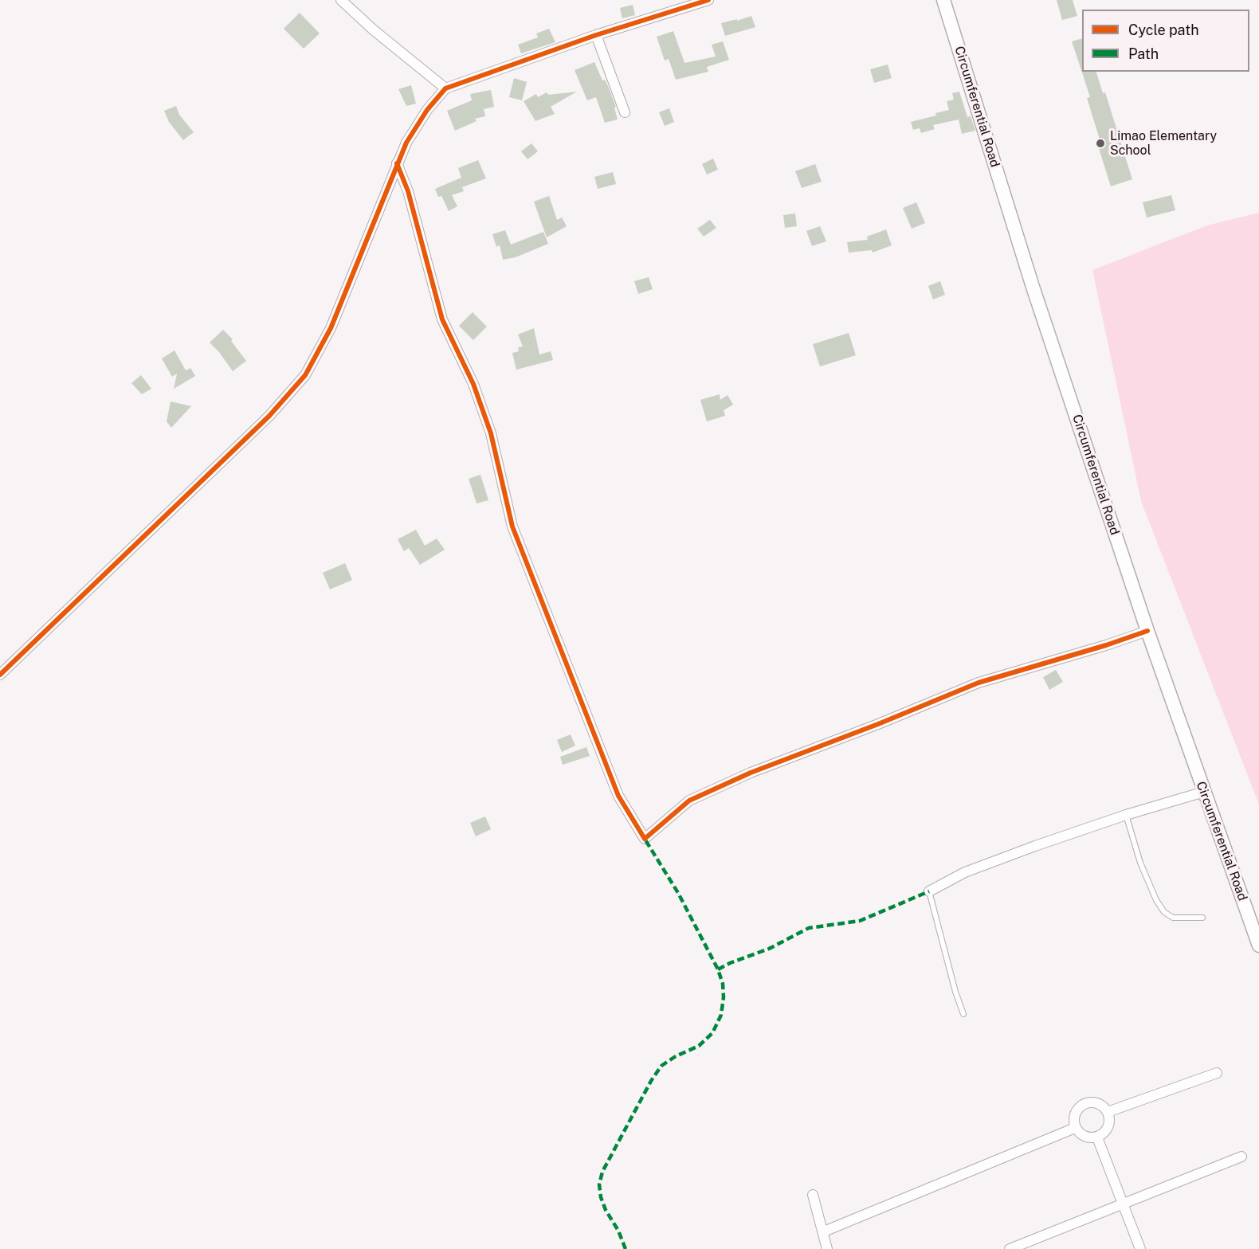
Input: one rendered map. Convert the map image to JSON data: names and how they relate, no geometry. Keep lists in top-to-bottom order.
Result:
{
  "streets": {
    "main road": ["Circumferential Road"]
  },
  "places": ["Limao Elementary School"],
  "legend": ["Cycle path", "Path"]
}
